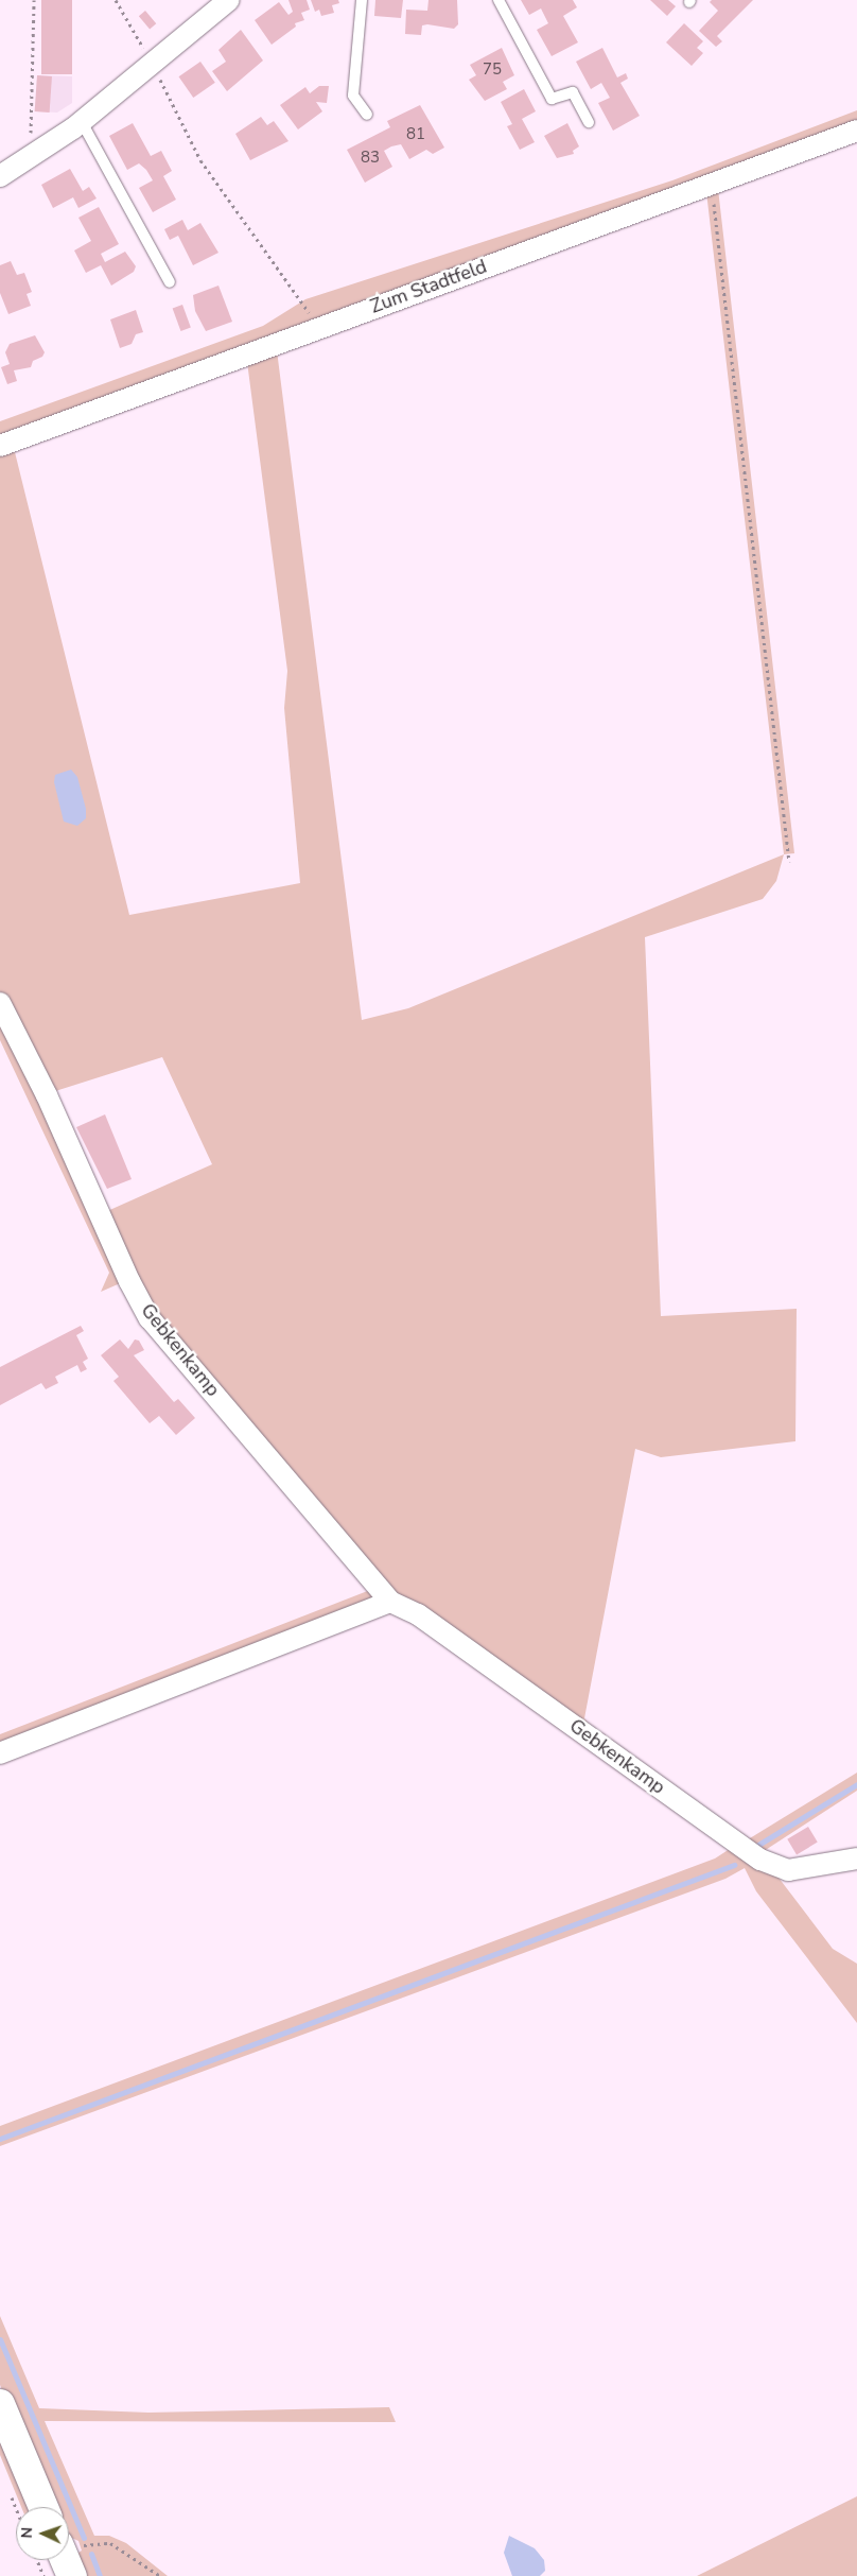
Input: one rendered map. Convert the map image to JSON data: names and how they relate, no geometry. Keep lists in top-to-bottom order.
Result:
{
  "streets": {
    "street": ["Zum Stadtfeld", "Gebkenkamp"]
  },
  "house_numbers": ["75", "81", "83"],
  "north": "left"
}
